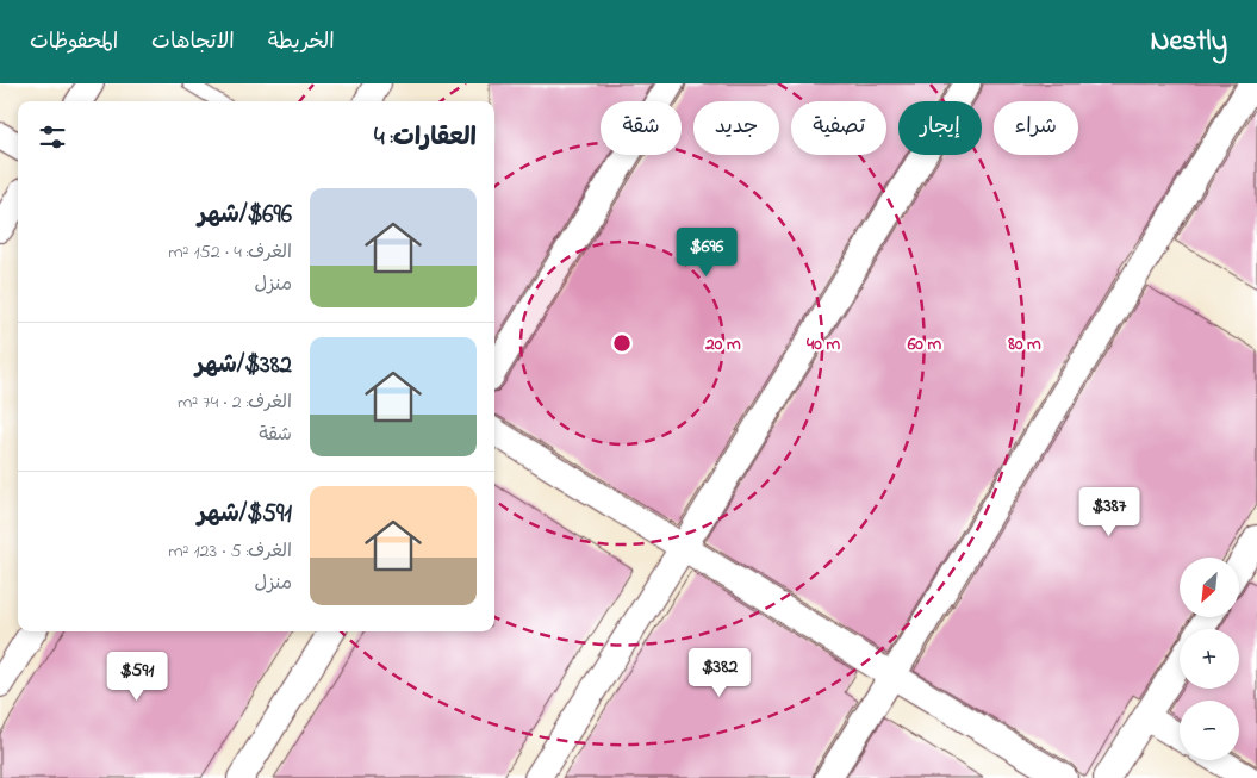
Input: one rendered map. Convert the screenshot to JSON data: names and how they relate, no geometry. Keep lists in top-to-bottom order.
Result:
{
  "north": "bottom left",
  "page": {
    "header": "Nestly",
    "nav": ["الخريطة", "الاتجاهات", "المحفوظات"],
    "chip": [
      "شراء",
      "إيجار",
      "تصفية",
      "جديد",
      "شقة"
    ],
    "heading": "العقارات: 4",
    "list": [
      {
        "name": "$696/شهر",
        "note": "الغرف: 4 · 152 m² · منزل"
      },
      {
        "name": "$382/شهر",
        "note": "الغرف: 2 · 74 m² · شقة"
      },
      {
        "name": "$591/شهر",
        "note": "الغرف: 5 · 123 m² · منزل"
      }
    ],
    "price": [
      "$696",
      "$387",
      "$382",
      "$591"
    ],
    "map_buttons": ["+", "−"]
  },
  "rings": [
    "20 m",
    "40 m",
    "60 m",
    "80 m"
  ]
}
